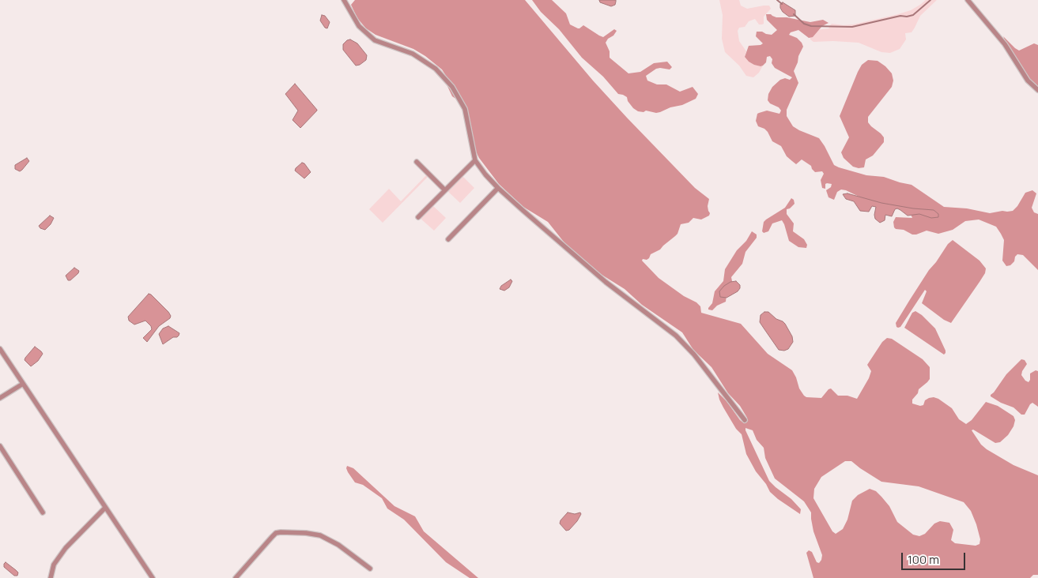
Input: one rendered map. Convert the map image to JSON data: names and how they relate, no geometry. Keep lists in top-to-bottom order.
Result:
{
  "scale_bar": "100 m"
}
